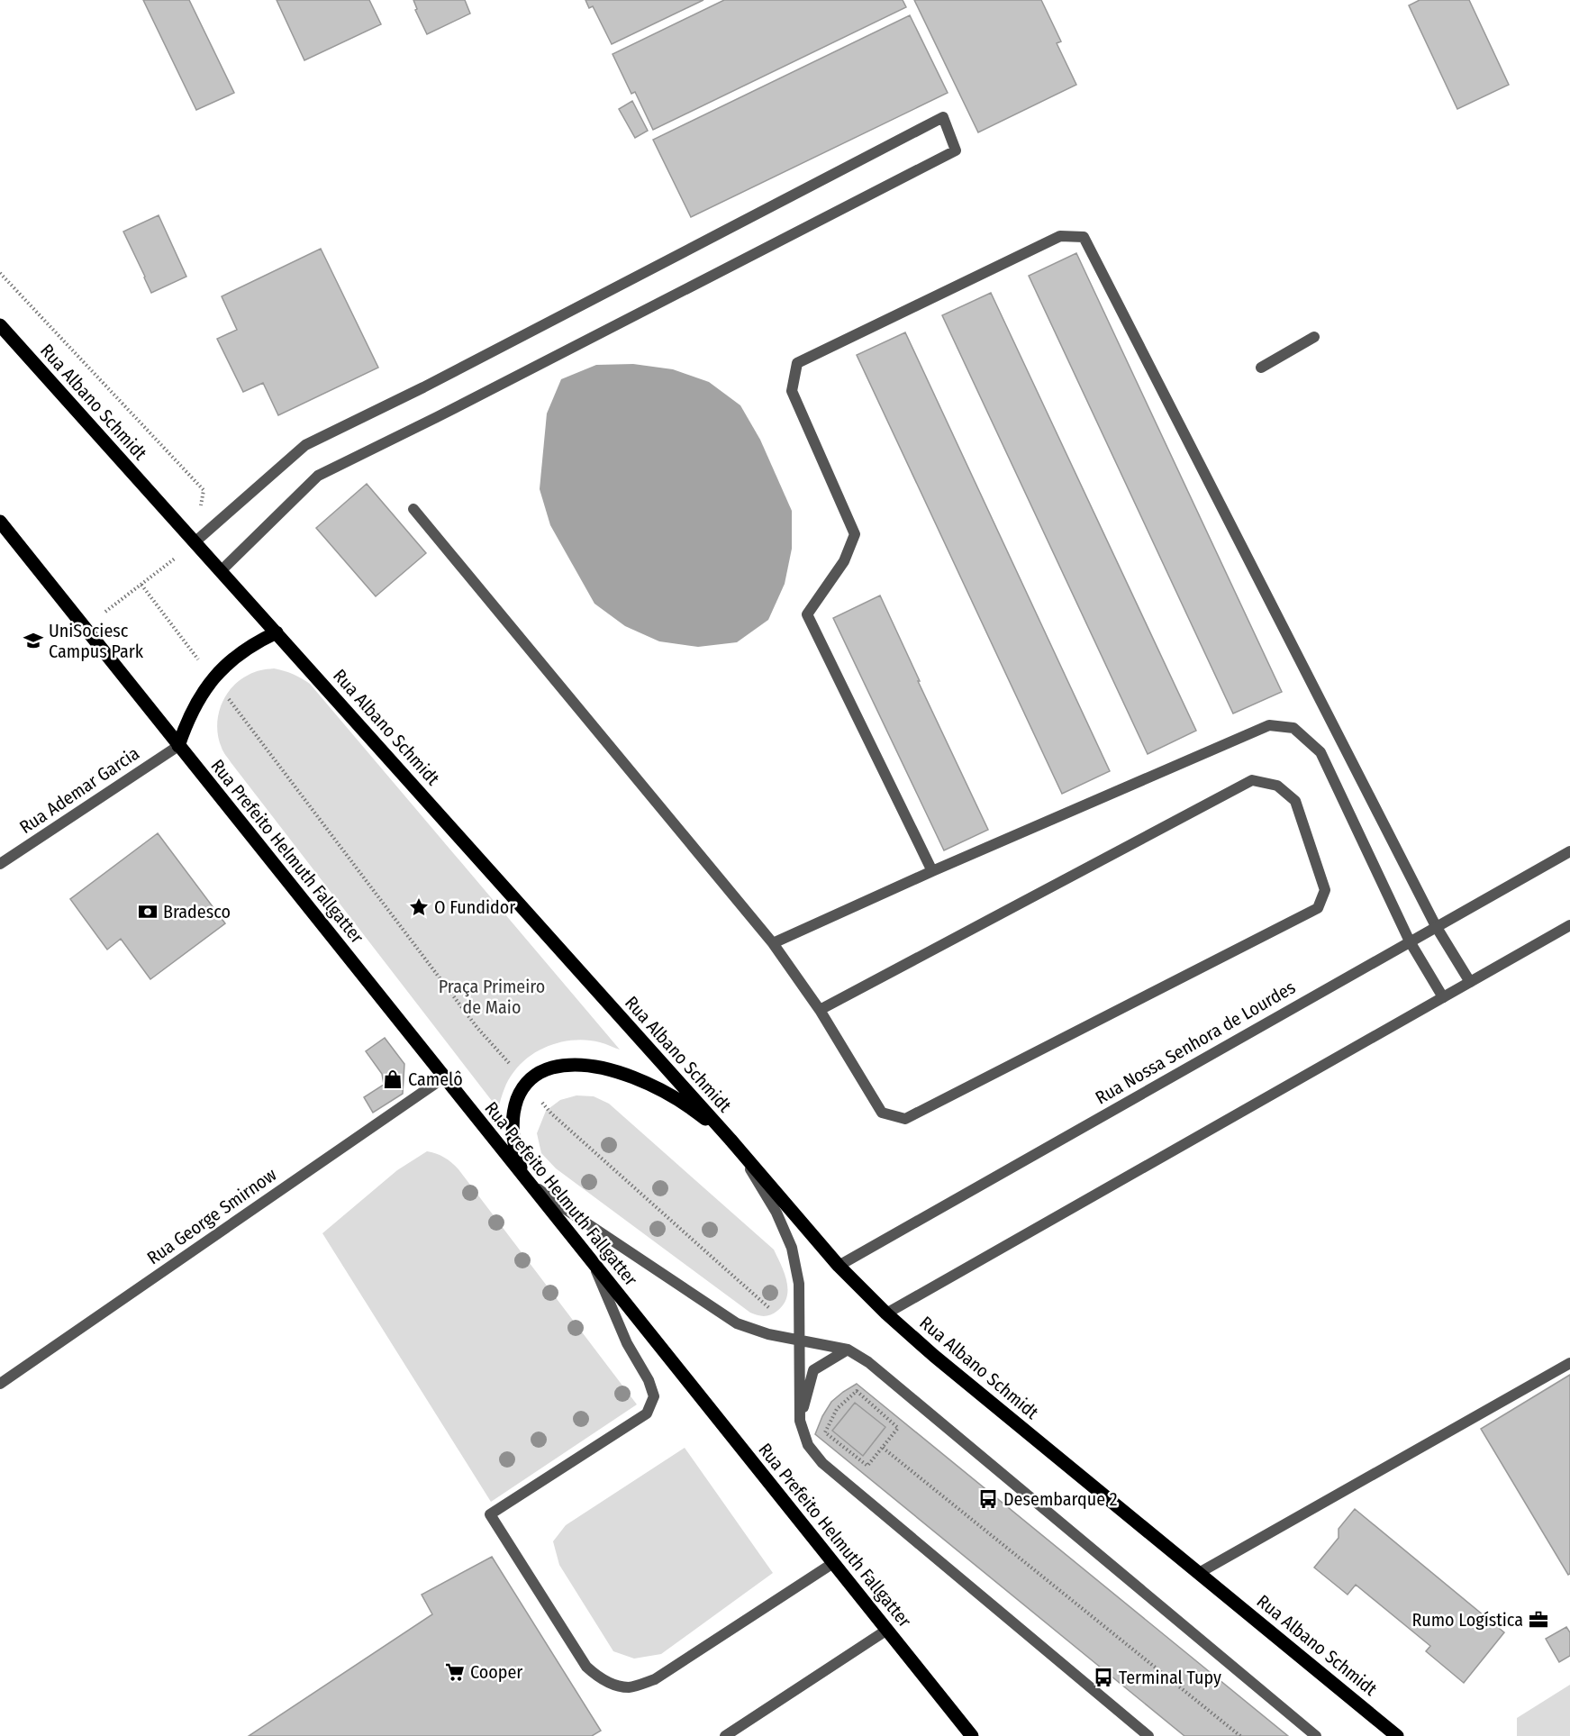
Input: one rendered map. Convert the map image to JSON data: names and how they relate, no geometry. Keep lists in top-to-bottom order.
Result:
{
  "streets": {
    "main road": ["Rua Albano Schmidt", "Rua Prefeito Helmuth Fallgatter"],
    "street": ["Rua Ademar Garcia", "Rua Nossa Senhora de Lourdes", "Rua George Smirnow"]
  },
  "crossings": [
    ["Rua Albano Schmidt", "Rua Nossa Senhora de Lourdes"],
    ["Rua Ademar Garcia", "Rua Prefeito Helmuth Fallgatter"],
    ["Rua Prefeito Helmuth Fallgatter", "Rua George Smirnow"]
  ],
  "parks": ["Praça Primeiro de Maio"],
  "places": {
    "school or university": ["UniSociesc Campus Park"],
    "place": ["O Fundidor"],
    "bank": ["Bradesco"],
    "shop": ["Camelô"],
    "bus stop": ["Desembarque 2", "Terminal Tupy"],
    "office": ["Rumo Logística"],
    "supermarket": ["Cooper"]
  }
}
